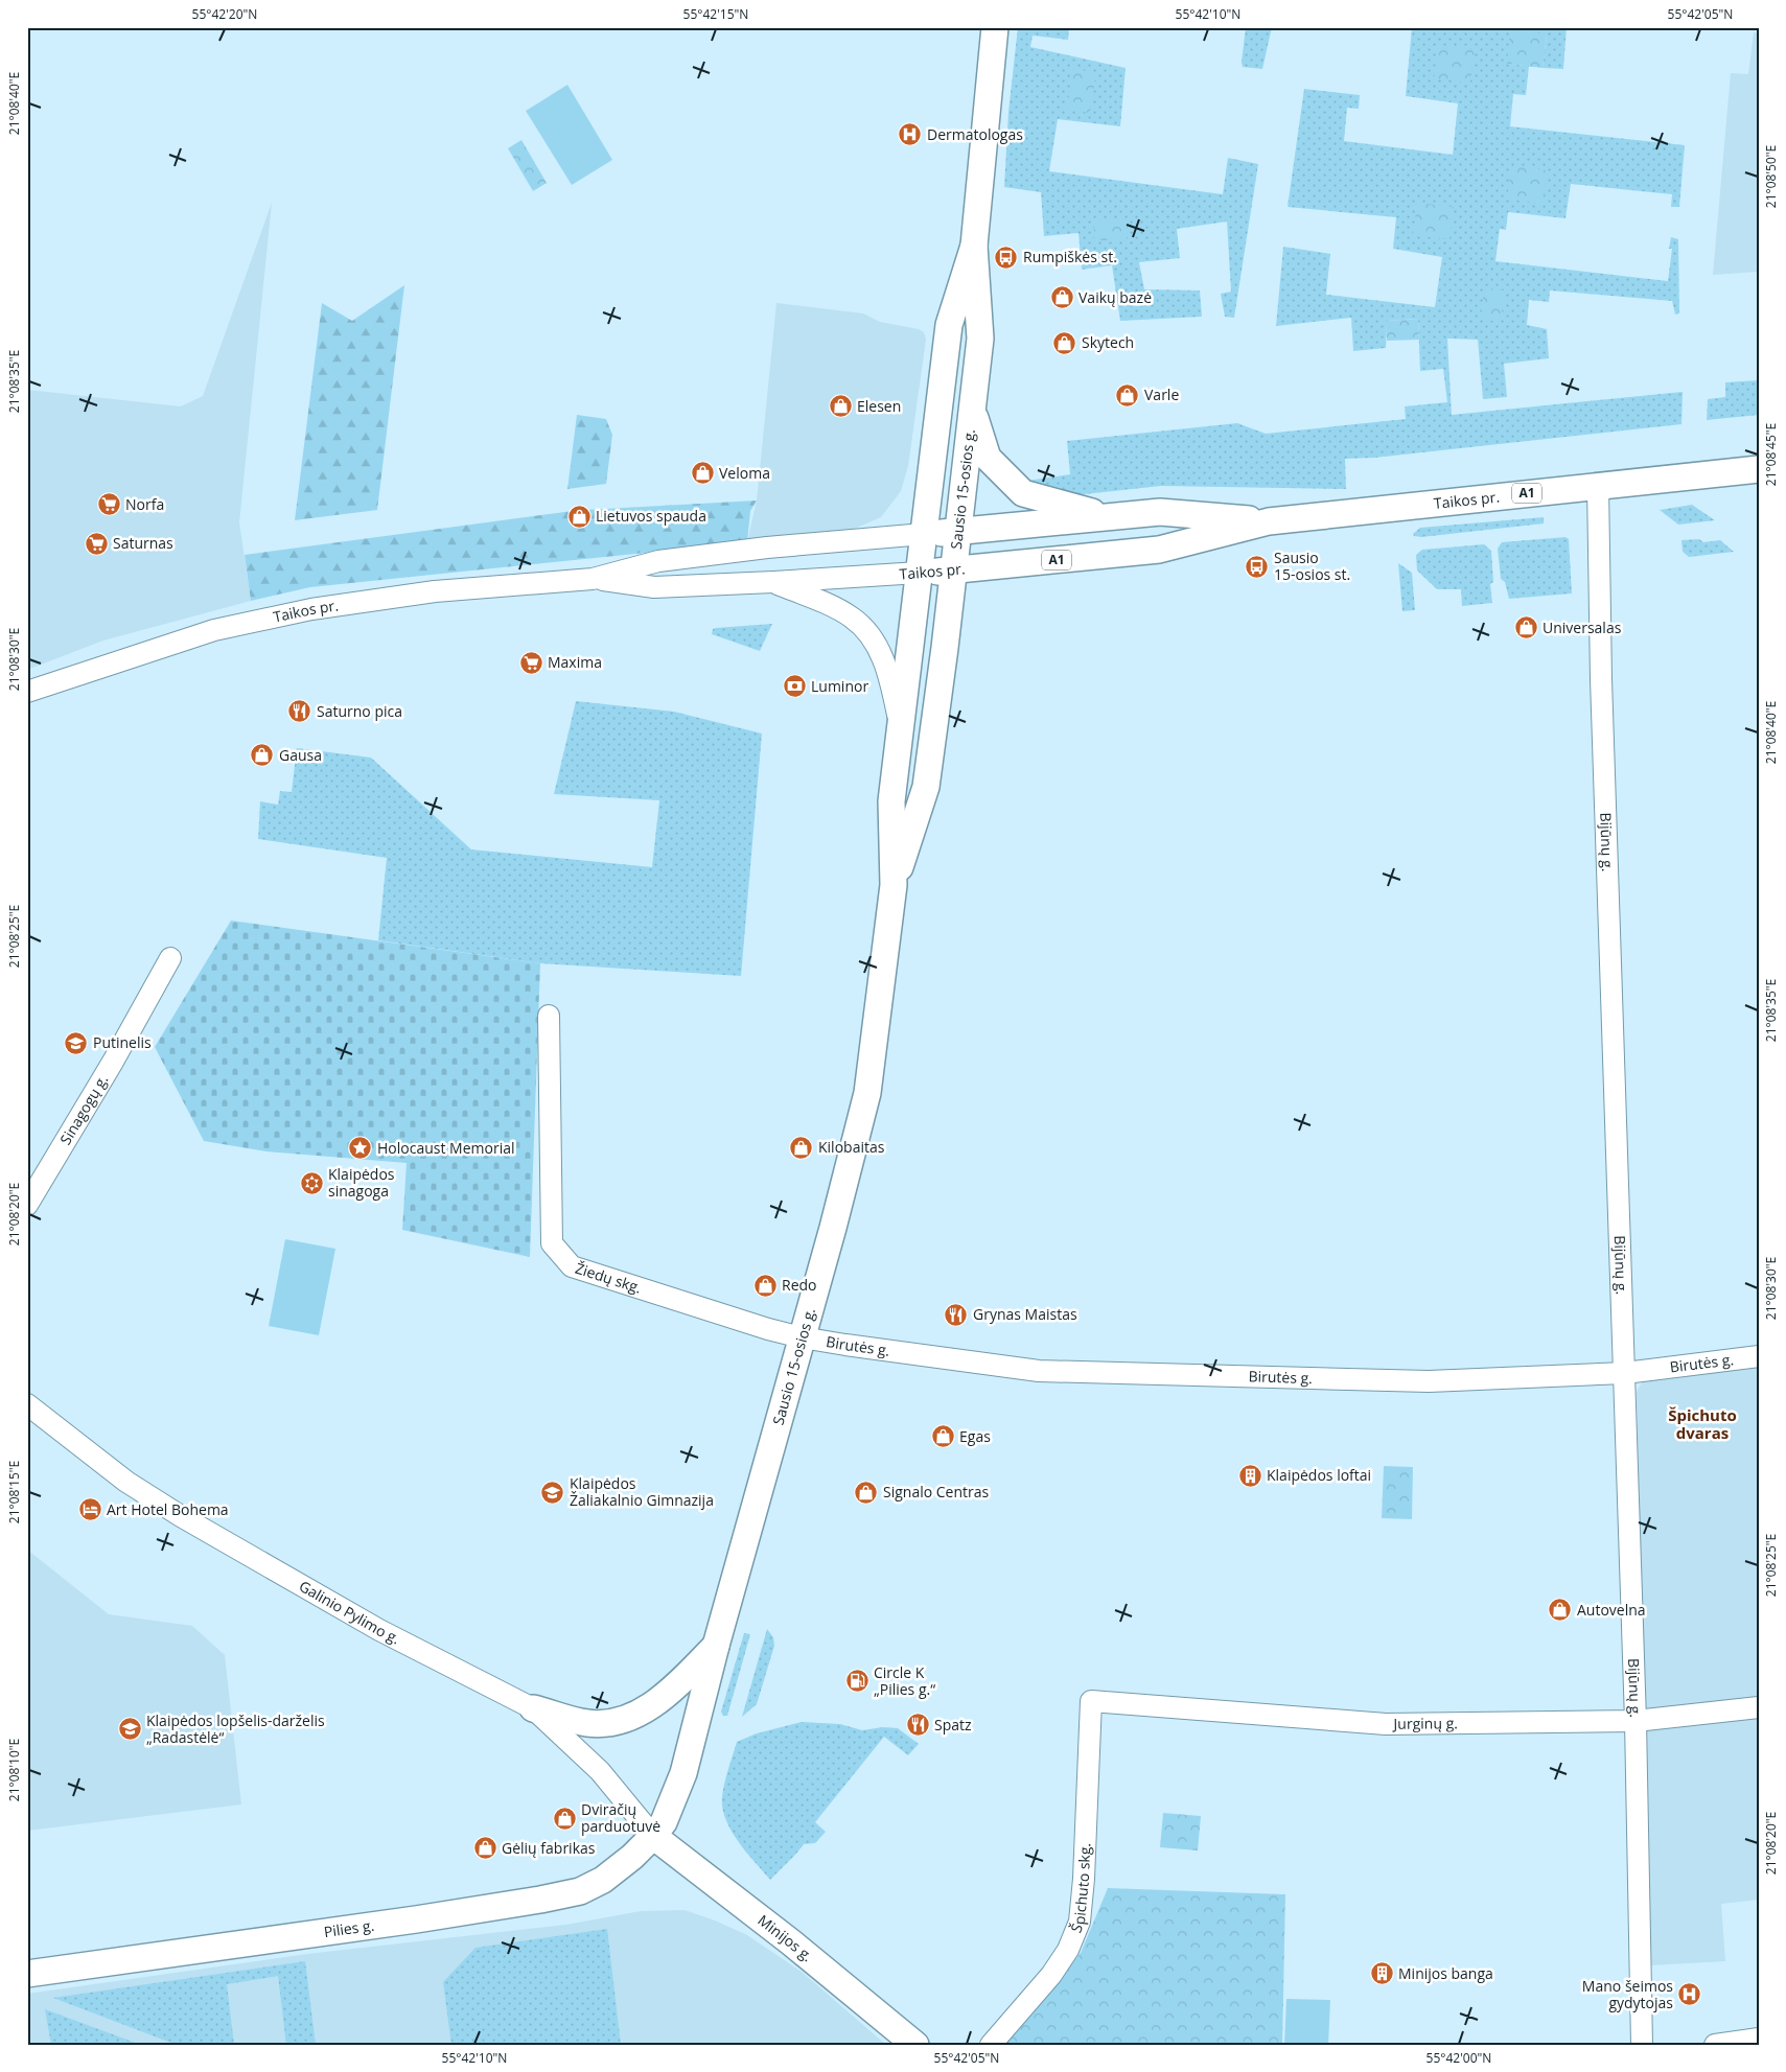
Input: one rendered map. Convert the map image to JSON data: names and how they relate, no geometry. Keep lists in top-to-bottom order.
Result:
{
  "streets": {
    "main road": [
      "Sausio 15-osios g.",
      "A1",
      "Taikos pr.",
      "Pilies g.",
      "Minijos g."
    ],
    "street": [
      "Bijūnų g.",
      "Sinagogų g.",
      "Žiedų skg.",
      "Birutės g.",
      "Galinio Pylimo g.",
      "Jurginų g.",
      "Špichuto skg."
    ]
  },
  "crossings": [
    ["Sausio 15-osios g.", "Taikos pr."],
    ["Sausio 15-osios g.", "Žiedų skg."],
    ["Sausio 15-osios g.", "Birutės g."],
    ["Sausio 15-osios g.", "Galinio Pylimo g."],
    ["Sausio 15-osios g.", "Pilies g."],
    ["Sausio 15-osios g.", "Minijos g."],
    ["Taikos pr.", "Bijūnų g."],
    ["Bijūnų g.", "Birutės g."],
    ["Bijūnų g.", "Jurginų g."],
    ["Žiedų skg.", "Birutės g."],
    ["Galinio Pylimo g.", "Pilies g."],
    ["Galinio Pylimo g.", "Minijos g."],
    ["Jurginų g.", "Špichuto skg."],
    ["Pilies g.", "Minijos g."]
  ],
  "districts": ["Špichuto dvaras"],
  "places": {
    "hospital": ["Dermatologas", "Mano šeimos gydytojas"],
    "bus stop": ["Rumpiškės st.", "Sausio 15-osios st."],
    "shop": [
      "Vaikų bazė",
      "Skytech",
      "Varle",
      "Elesen",
      "Veloma",
      "Lietuvos spauda",
      "Universalas",
      "Gausa",
      "Kilobaitas",
      "Redo",
      "Egas",
      "Signalo Centras",
      "Autovelna",
      "Dviračių parduotuvė",
      "Gėlių fabrikas"
    ],
    "supermarket": ["Norfa", "Saturnas", "Maxima"],
    "bank": ["Luminor"],
    "restaurant": ["Saturno pica", "Grynas Maistas", "Spatz"],
    "school or university": ["Putinelis", "Klaipėdos Žaliakalnio Gimnazija", "Klaipėdos lopšelis-darželis „Radastėlė“"],
    "place": ["Holocaust Memorial"],
    "synagogue": ["Klaipėdos sinagoga"],
    "building": ["Klaipėdos loftai", "Minijos banga"],
    "hotel": ["Art Hotel Bohema"],
    "fuel station": ["Circle K „Pilies g.“"]
  },
  "coordinates": [
    "55°42'20\"N",
    "55°42'15\"N",
    "55°42'10\"N",
    "55°42'05\"N",
    "21°08'40\"E",
    "21°08'50\"E",
    "21°08'35\"E",
    "21°08'45\"E",
    "21°08'30\"E",
    "21°08'25\"E",
    "21°08'20\"E",
    "21°08'15\"E",
    "21°08'10\"E",
    "55°42'00\"N"
  ]
}
